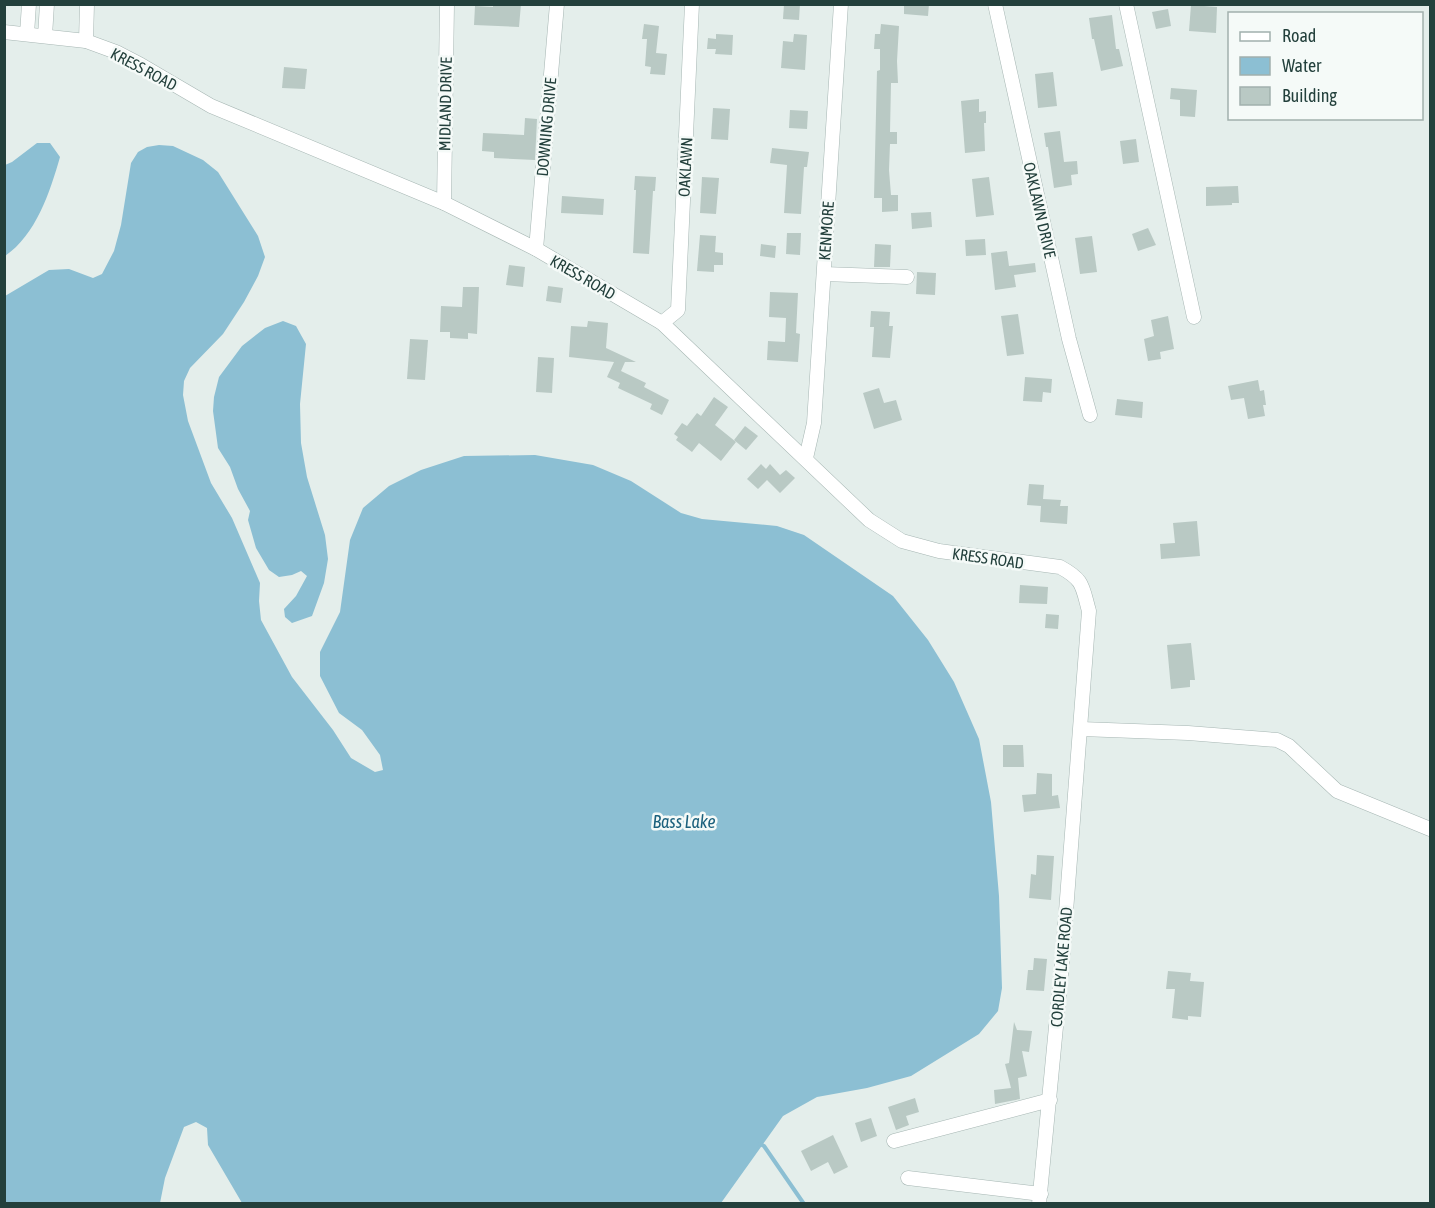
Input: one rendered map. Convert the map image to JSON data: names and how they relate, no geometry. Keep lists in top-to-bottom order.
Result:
{
  "streets": {
    "street": [
      "KRESS ROAD",
      "MIDLAND DRIVE",
      "DOWNING DRIVE",
      "OAKLAWN",
      "OAKLAWN DRIVE",
      "KENMORE",
      "CORDLEY LAKE ROAD"
    ]
  },
  "crossings": [
    ["KRESS ROAD", "MIDLAND DRIVE"],
    ["KRESS ROAD", "DOWNING DRIVE"],
    ["KRESS ROAD", "OAKLAWN"],
    ["KRESS ROAD", "KENMORE"],
    ["KRESS ROAD", "CORDLEY LAKE ROAD"]
  ],
  "water": ["Bass Lake"],
  "legend": ["Road", "Water", "Building"]
}
